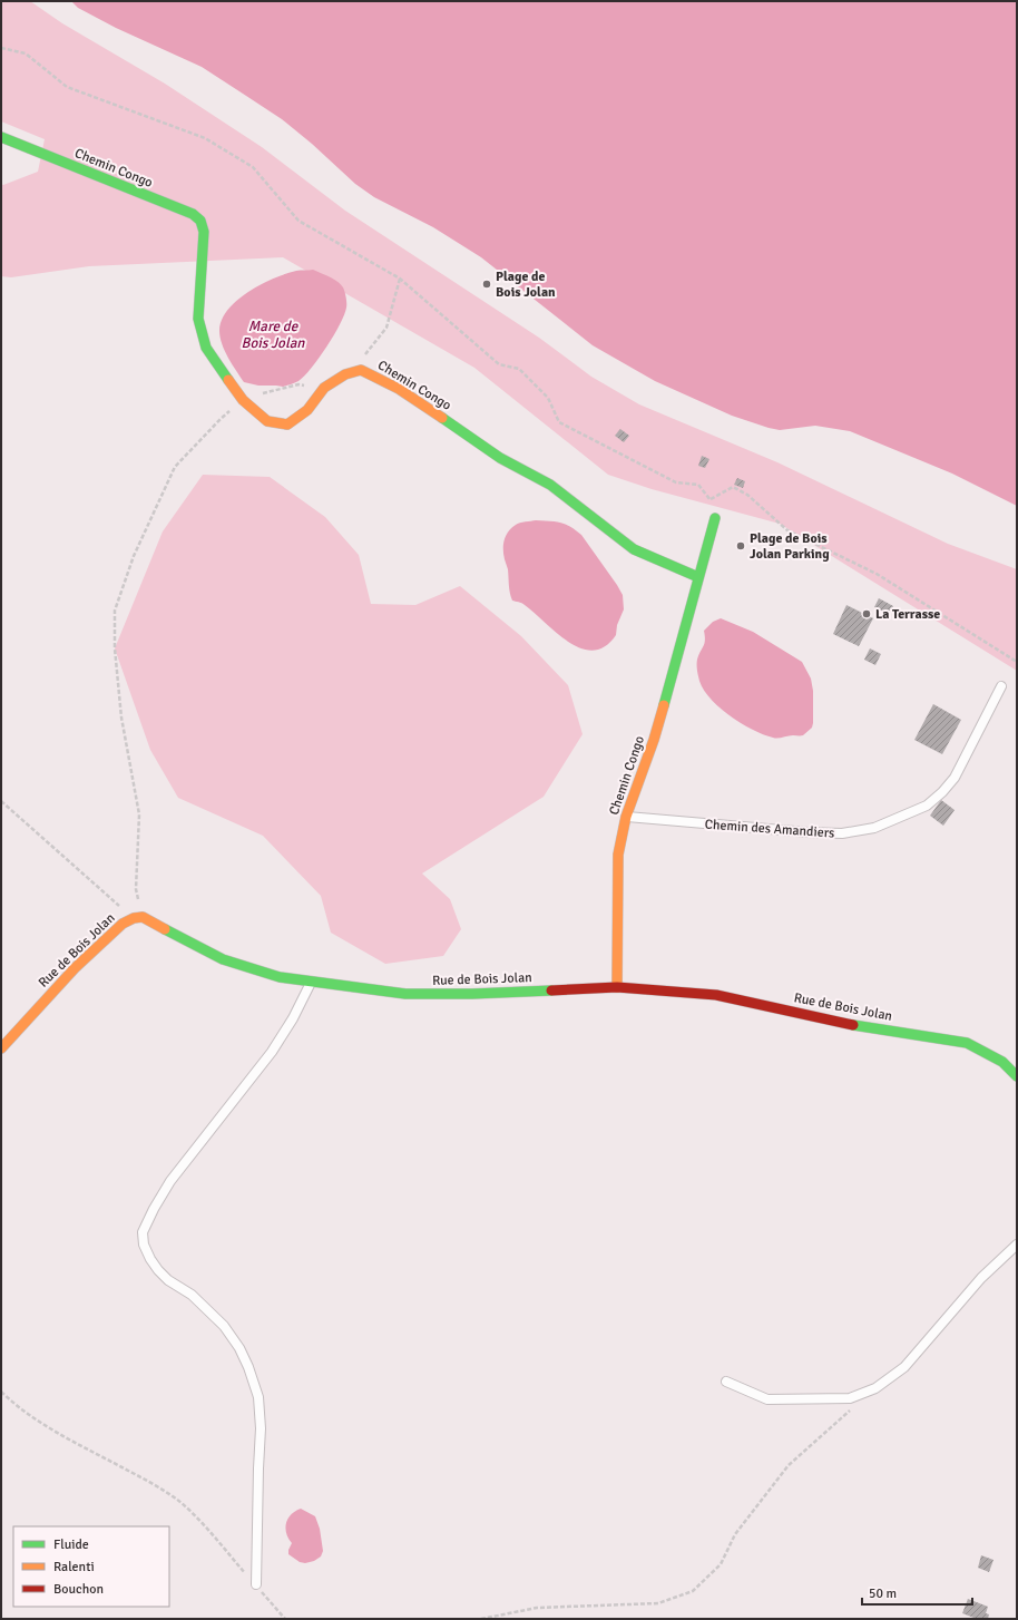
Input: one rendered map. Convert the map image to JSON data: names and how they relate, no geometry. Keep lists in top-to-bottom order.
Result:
{
  "streets": {
    "street": ["Chemin Congo", "Rue de Bois Jolan"],
    "lane": ["Chemin des Amandiers"]
  },
  "crossings": [
    ["Chemin Congo", "Chemin des Amandiers"],
    ["Chemin Congo", "Rue de Bois Jolan"]
  ],
  "water": ["Mare de Bois Jolan"],
  "places": ["Plage de Bois Jolan", "Plage de Bois Jolan Parking", "La Terrasse"],
  "legend": ["Fluide", "Ralenti", "Bouchon"],
  "scale_bar": "50 m"
}
